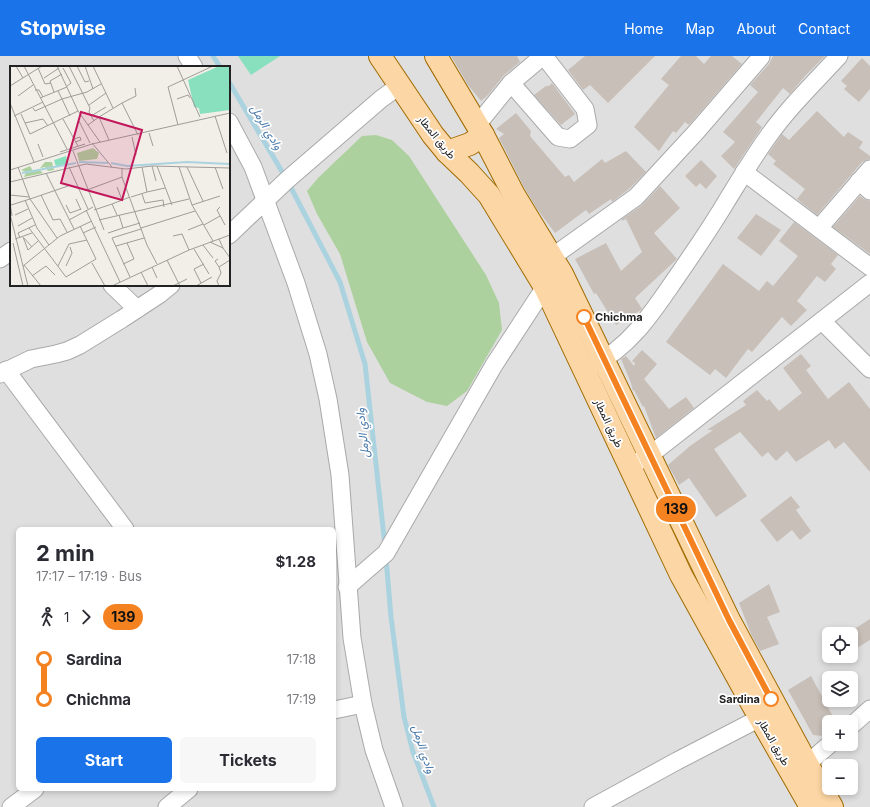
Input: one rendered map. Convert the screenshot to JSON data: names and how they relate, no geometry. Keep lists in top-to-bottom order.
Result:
{
  "streets": {
    "main road": ["طريق المطار"]
  },
  "water": ["وادي الرمل"],
  "places": ["Chichma", "Sardina"],
  "lines": ["bus line 139"],
  "page": {
    "header": "Stopwise",
    "nav": [
      "Home",
      "Map",
      "About",
      "Contact"
    ],
    "on_map": "139",
    "heading": ["2 min", "17:17 – 17:19 · Bus", "$1.28"],
    "legs": ["1", "139"],
    "map_buttons": ["+", "−"],
    "list": [
      {
        "name": "Sardina",
        "value": "17:18"
      },
      {
        "name": "Chichma",
        "value": "17:19"
      }
    ],
    "buttons": ["Start", "Tickets"]
  }
}
